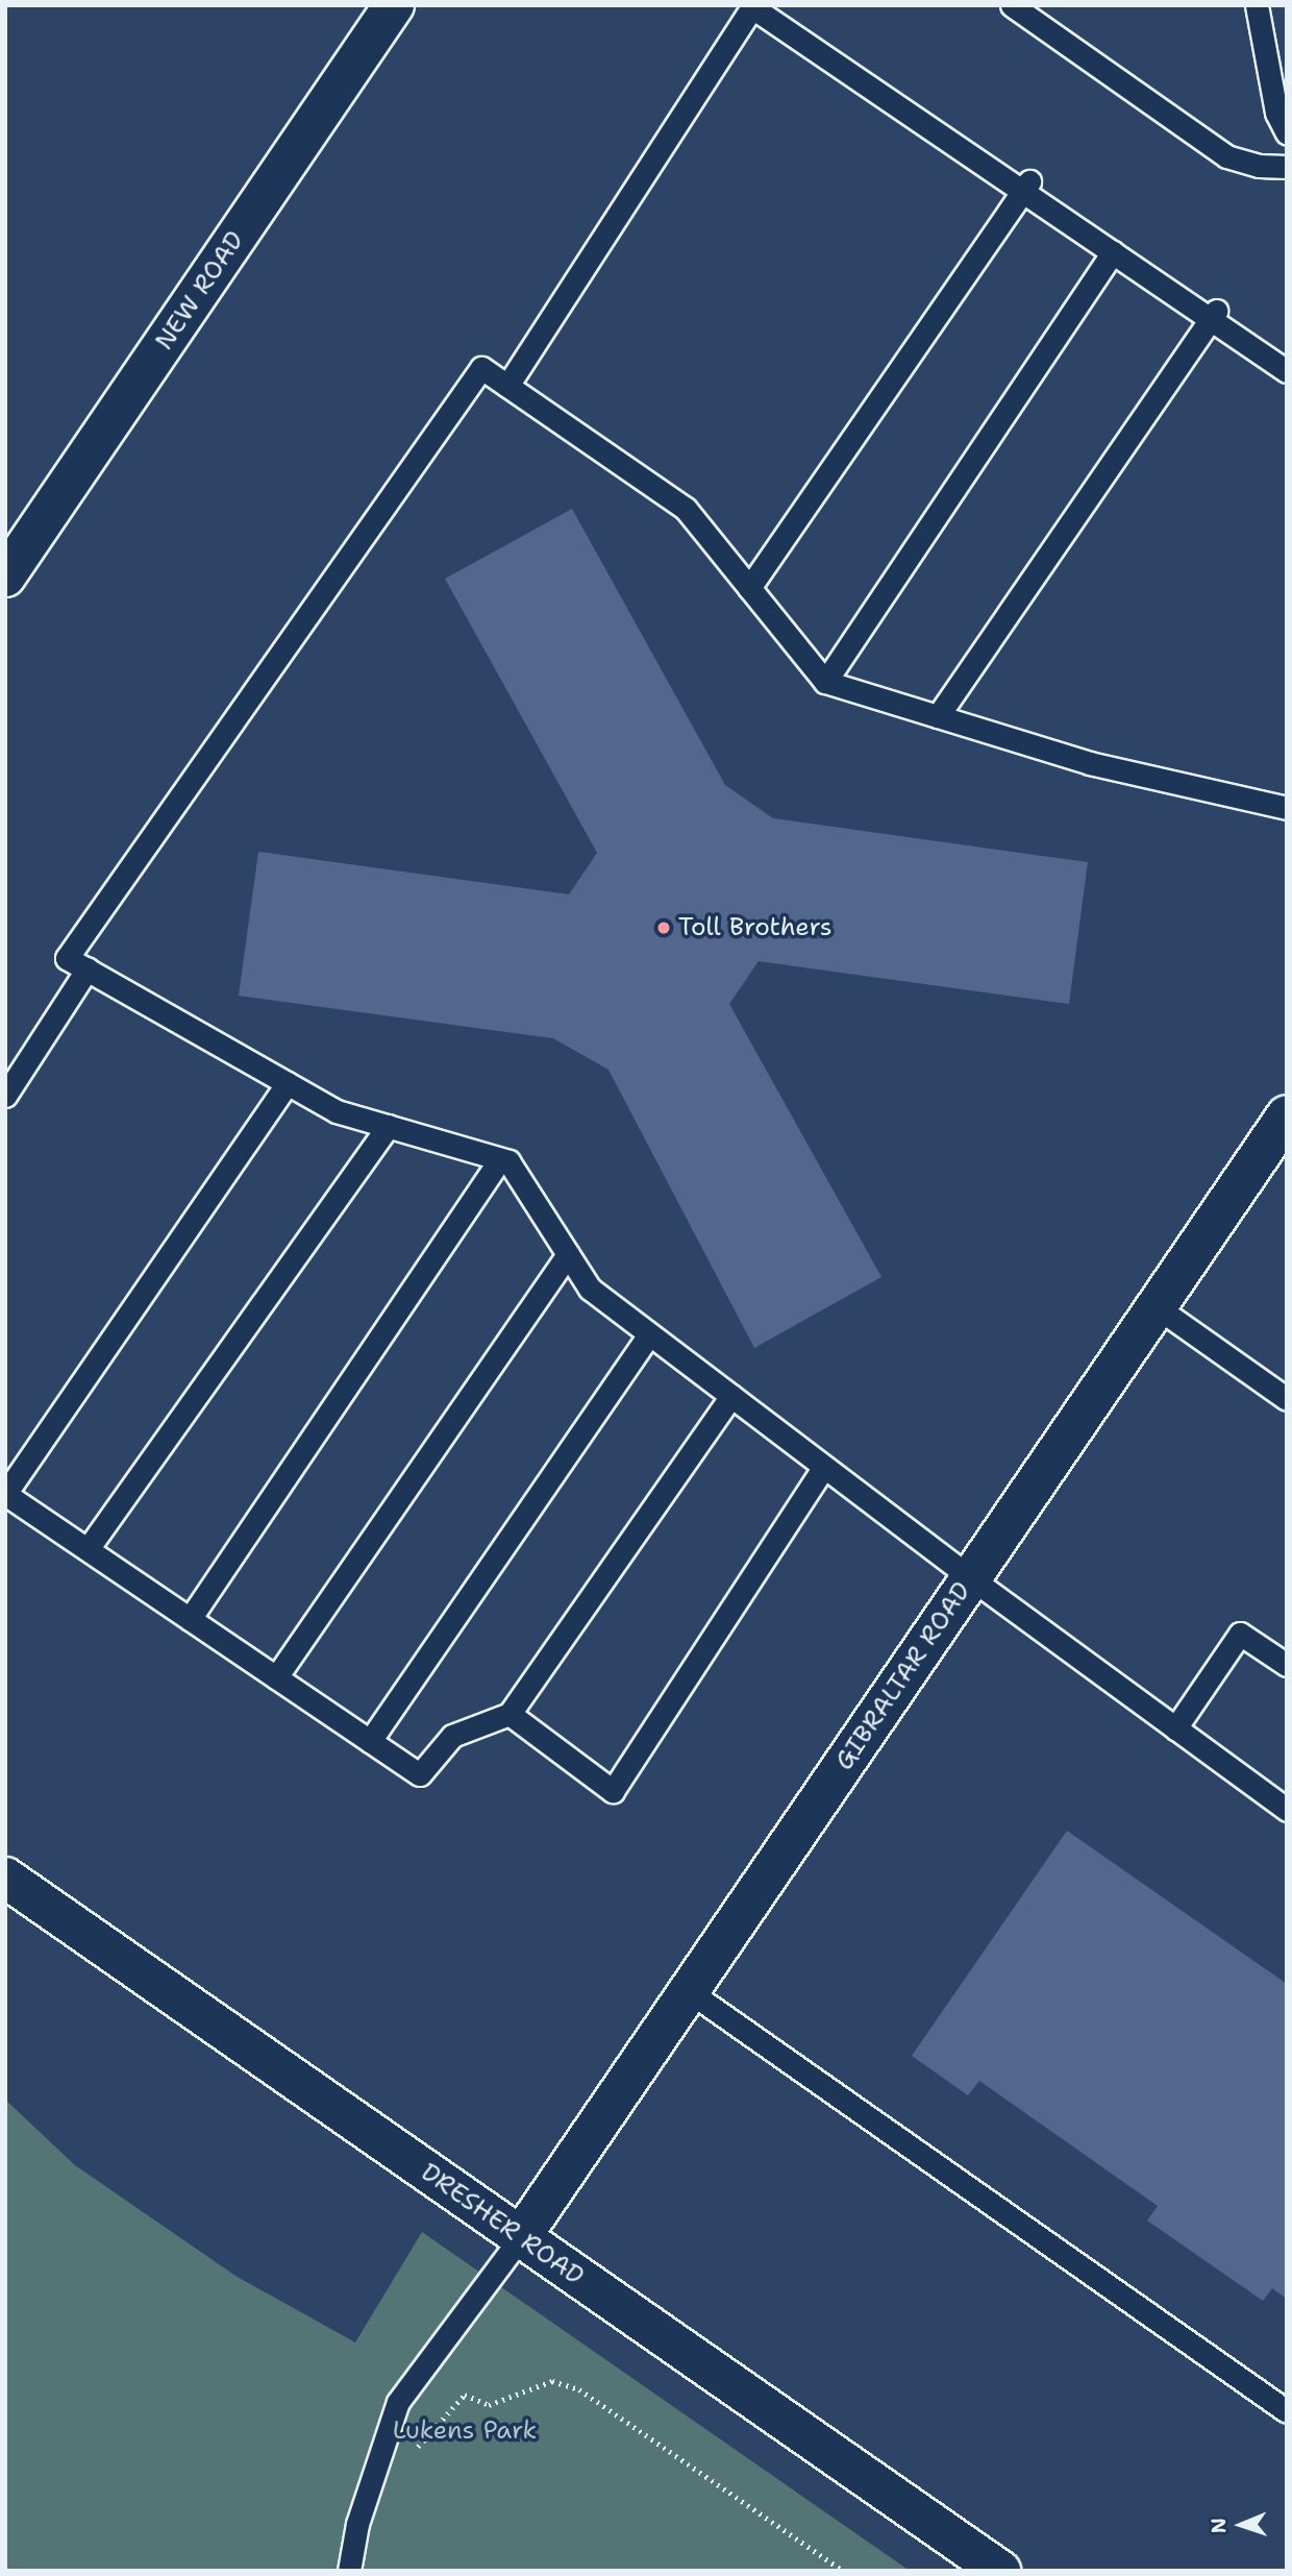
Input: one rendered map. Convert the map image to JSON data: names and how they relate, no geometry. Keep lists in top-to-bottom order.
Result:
{
  "streets": {
    "street": ["NEW ROAD", "GIBRALTAR ROAD", "DRESHER ROAD"]
  },
  "crossings": [
    ["GIBRALTAR ROAD", "DRESHER ROAD"]
  ],
  "parks": ["Lukens Park"],
  "places": ["Toll Brothers"],
  "north": "left"
}
